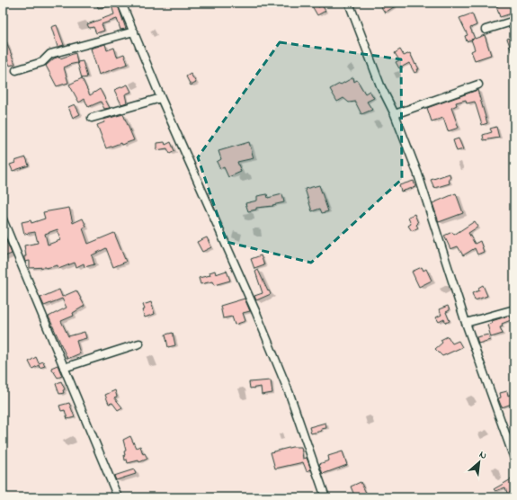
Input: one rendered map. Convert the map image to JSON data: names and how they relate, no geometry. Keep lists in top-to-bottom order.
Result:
{
  "north": "top right"
}
